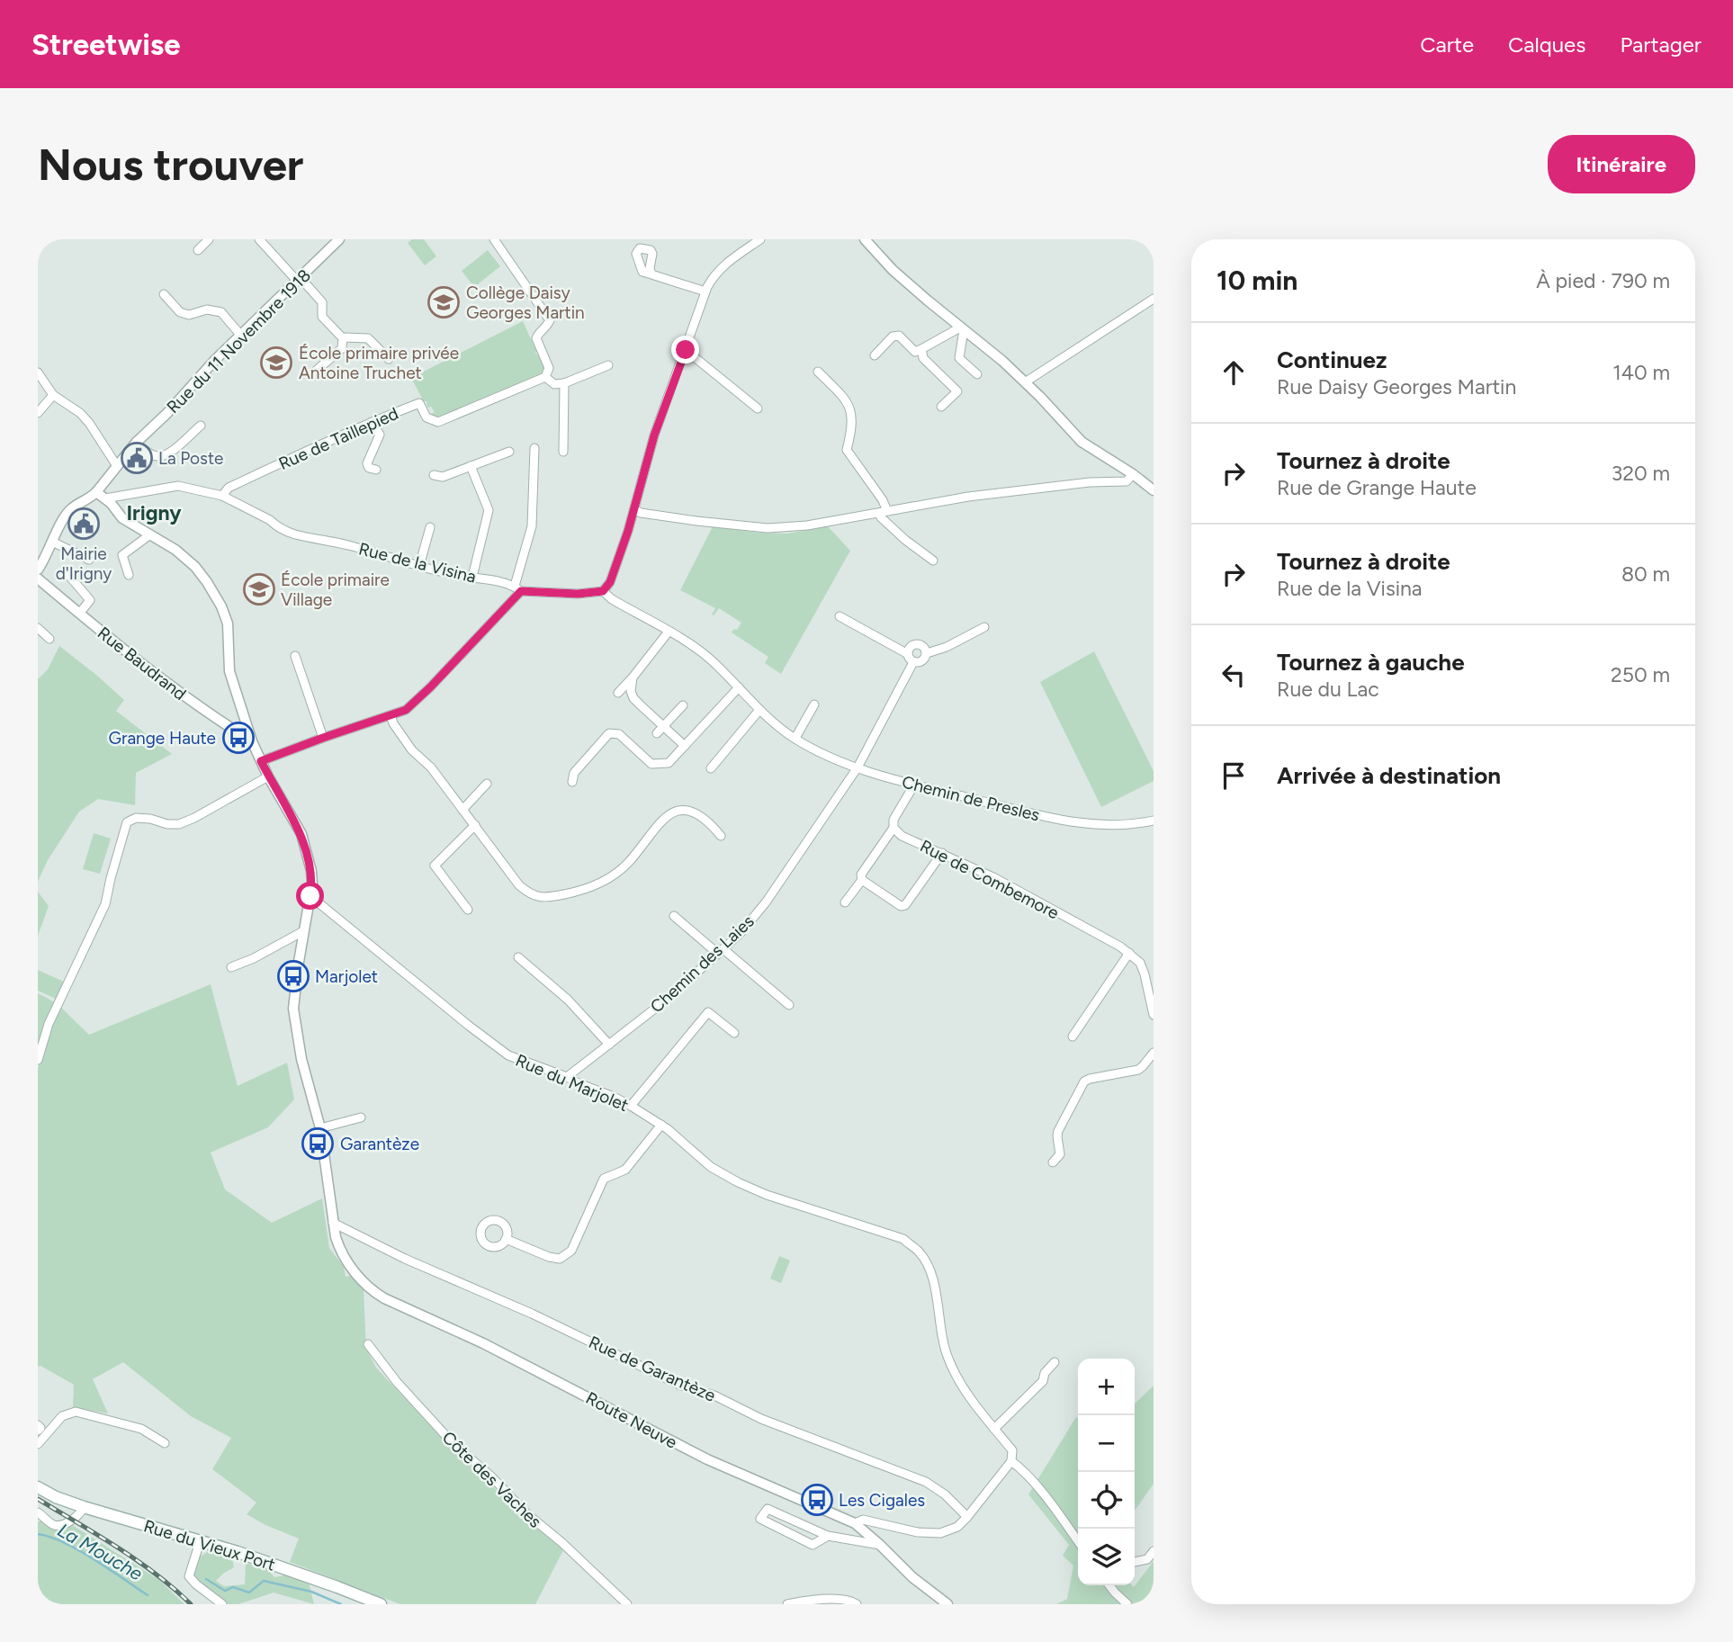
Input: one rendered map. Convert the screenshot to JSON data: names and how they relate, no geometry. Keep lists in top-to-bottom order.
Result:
{
  "streets": {
    "main road": ["Rue du Vieux Port"],
    "street": [
      "Rue du 11 Novembre 1918",
      "Rue de Taillepied",
      "Rue de la Visina",
      "Rue Baudrand",
      "Chemin de Presles",
      "Rue de Combemore",
      "Chemin des Laies",
      "Rue du Marjolet",
      "Rue de Garantèze",
      "Route Neuve",
      "Côte des Vaches"
    ]
  },
  "crossings": [
    ["Rue du 11 Novembre 1918", "Route Neuve"],
    ["Rue de Taillepied", "Rue de la Visina"],
    ["Rue de la Visina", "Chemin de Presles"],
    ["Rue de la Visina", "Route Neuve"],
    ["Rue Baudrand", "Route Neuve"],
    ["Chemin de Presles", "Chemin des Laies"],
    ["Chemin des Laies", "Rue du Marjolet"],
    ["Rue du Marjolet", "Route Neuve"],
    ["Rue de Garantèze", "Route Neuve"]
  ],
  "districts": ["Irigny"],
  "water": ["La Mouche"],
  "places": {
    "school or university": ["Collège Daisy Georges Martin", "École primaire privée Antoine Truchet", "École primaire Village"],
    "public building": ["La Poste", "Mairie d'Irigny"],
    "bus stop": [
      "Grange Haute",
      "Marjolet",
      "Garantèze",
      "Les Cigales"
    ]
  },
  "page": {
    "header": "Streetwise",
    "nav": ["Carte", "Calques", "Partager"],
    "buttons": "Itinéraire",
    "title": "Nous trouver",
    "heading": ["10 min", "À pied · 790 m"],
    "list": [
      ["Continuez", "Rue Daisy Georges Martin", "140 m"],
      ["Tournez à droite", "Rue de Grange Haute", "320 m"],
      ["Tournez à droite", "Rue de la Visina", "80 m"],
      ["Tournez à gauche", "Rue du Lac", "250 m"],
      "Arrivée à destination"
    ],
    "map_buttons": ["+", "−"]
  }
}
